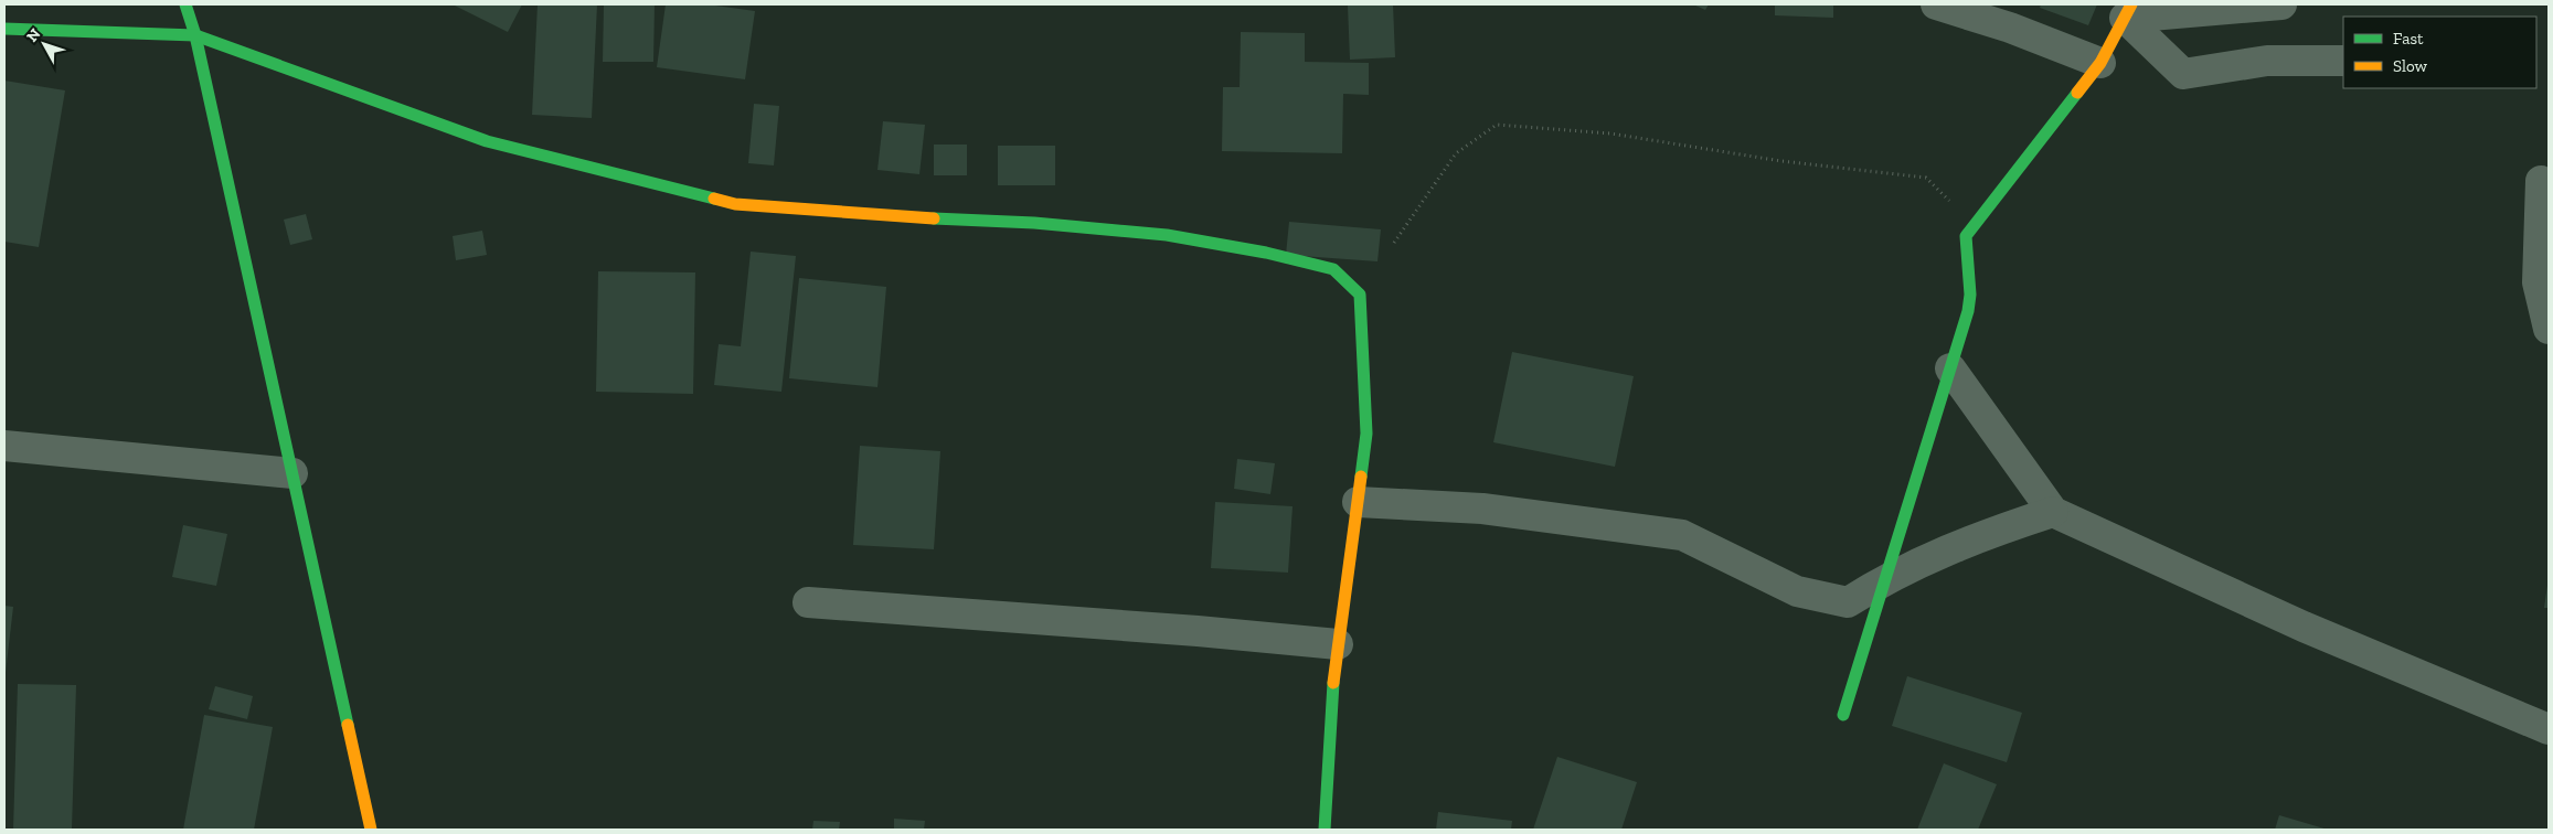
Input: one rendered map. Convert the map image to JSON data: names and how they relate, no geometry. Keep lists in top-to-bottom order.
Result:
{
  "legend": ["Fast", "Slow"],
  "north": "top left"
}
